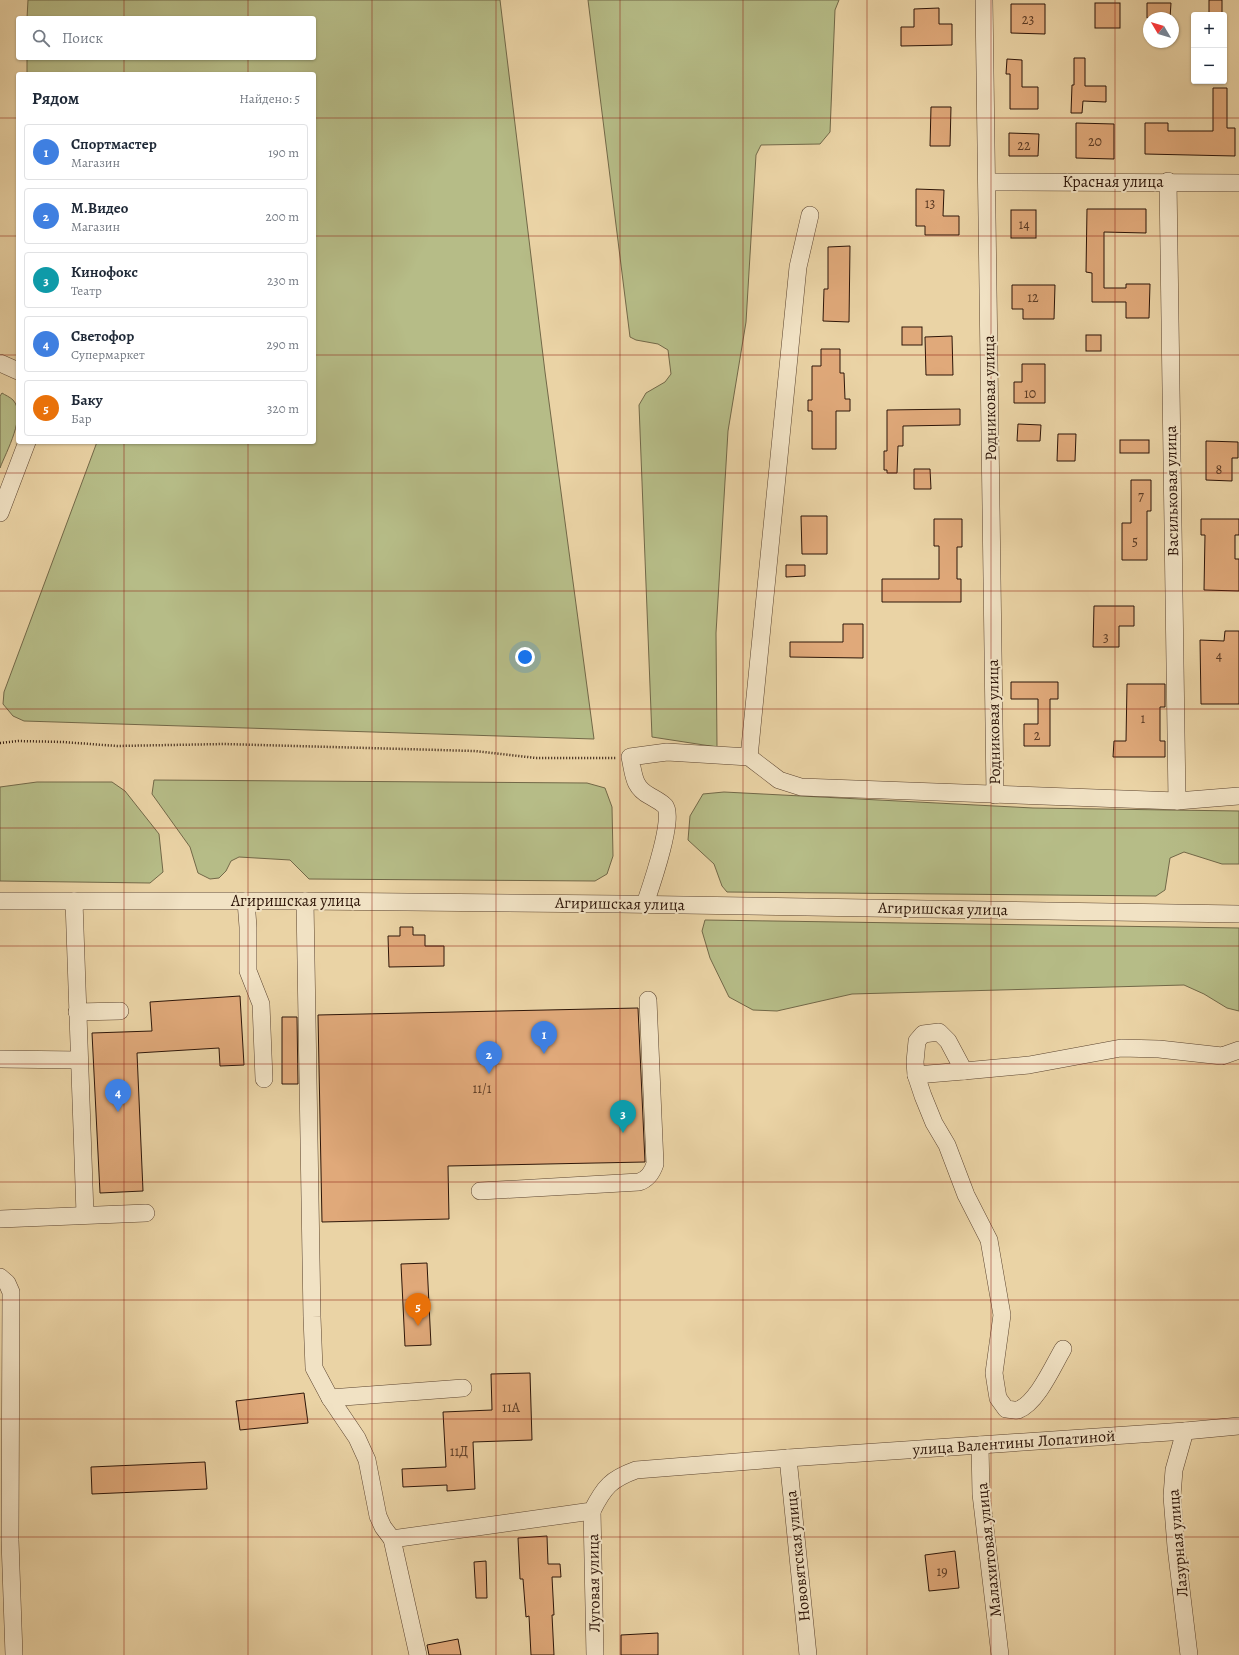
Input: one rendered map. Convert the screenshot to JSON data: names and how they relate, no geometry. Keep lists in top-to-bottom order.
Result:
{
  "streets": {
    "street": [
      "Красная улица",
      "Родниковая улица",
      "Васильковая улица",
      "Агиришская улица",
      "улица Валентины Лопатиной",
      "Лазурная улица",
      "Малахитовая улица",
      "Нововятская улица",
      "Луговая улица"
    ]
  },
  "crossings": [
    ["Красная улица", "Родниковая улица"],
    ["Красная улица", "Васильковая улица"],
    ["улица Валентины Лопатиной", "Лазурная улица"],
    ["улица Валентины Лопатиной", "Малахитовая улица"],
    ["улица Валентины Лопатиной", "Нововятская улица"],
    ["улица Валентины Лопатиной", "Луговая улица"]
  ],
  "house_numbers": [
    "23",
    "20",
    "22",
    "13",
    "14",
    "12",
    "10",
    "8",
    "7",
    "5",
    "3",
    "4",
    "1",
    "2",
    "11/1",
    "11А",
    "11Д",
    "19"
  ],
  "north": "top left",
  "page": {
    "map_buttons": ["+", "−"],
    "search": "Поиск",
    "heading": ["Рядом", "Найдено: 5"],
    "list": [
      {
        "mark": "1",
        "name": "Спортмастер",
        "note": "Магазин",
        "value": "190 m"
      },
      {
        "mark": "2",
        "name": "М.Видео",
        "note": "Магазин",
        "value": "200 m"
      },
      {
        "mark": "3",
        "name": "Кинофокс",
        "note": "Театр",
        "value": "230 m"
      },
      {
        "mark": "4",
        "name": "Светофор",
        "note": "Супермаркет",
        "value": "290 m"
      },
      {
        "mark": "5",
        "name": "Баку",
        "note": "Бар",
        "value": "320 m"
      }
    ],
    "pins": [
      "1",
      "2",
      "4",
      "3",
      "5"
    ]
  }
}
